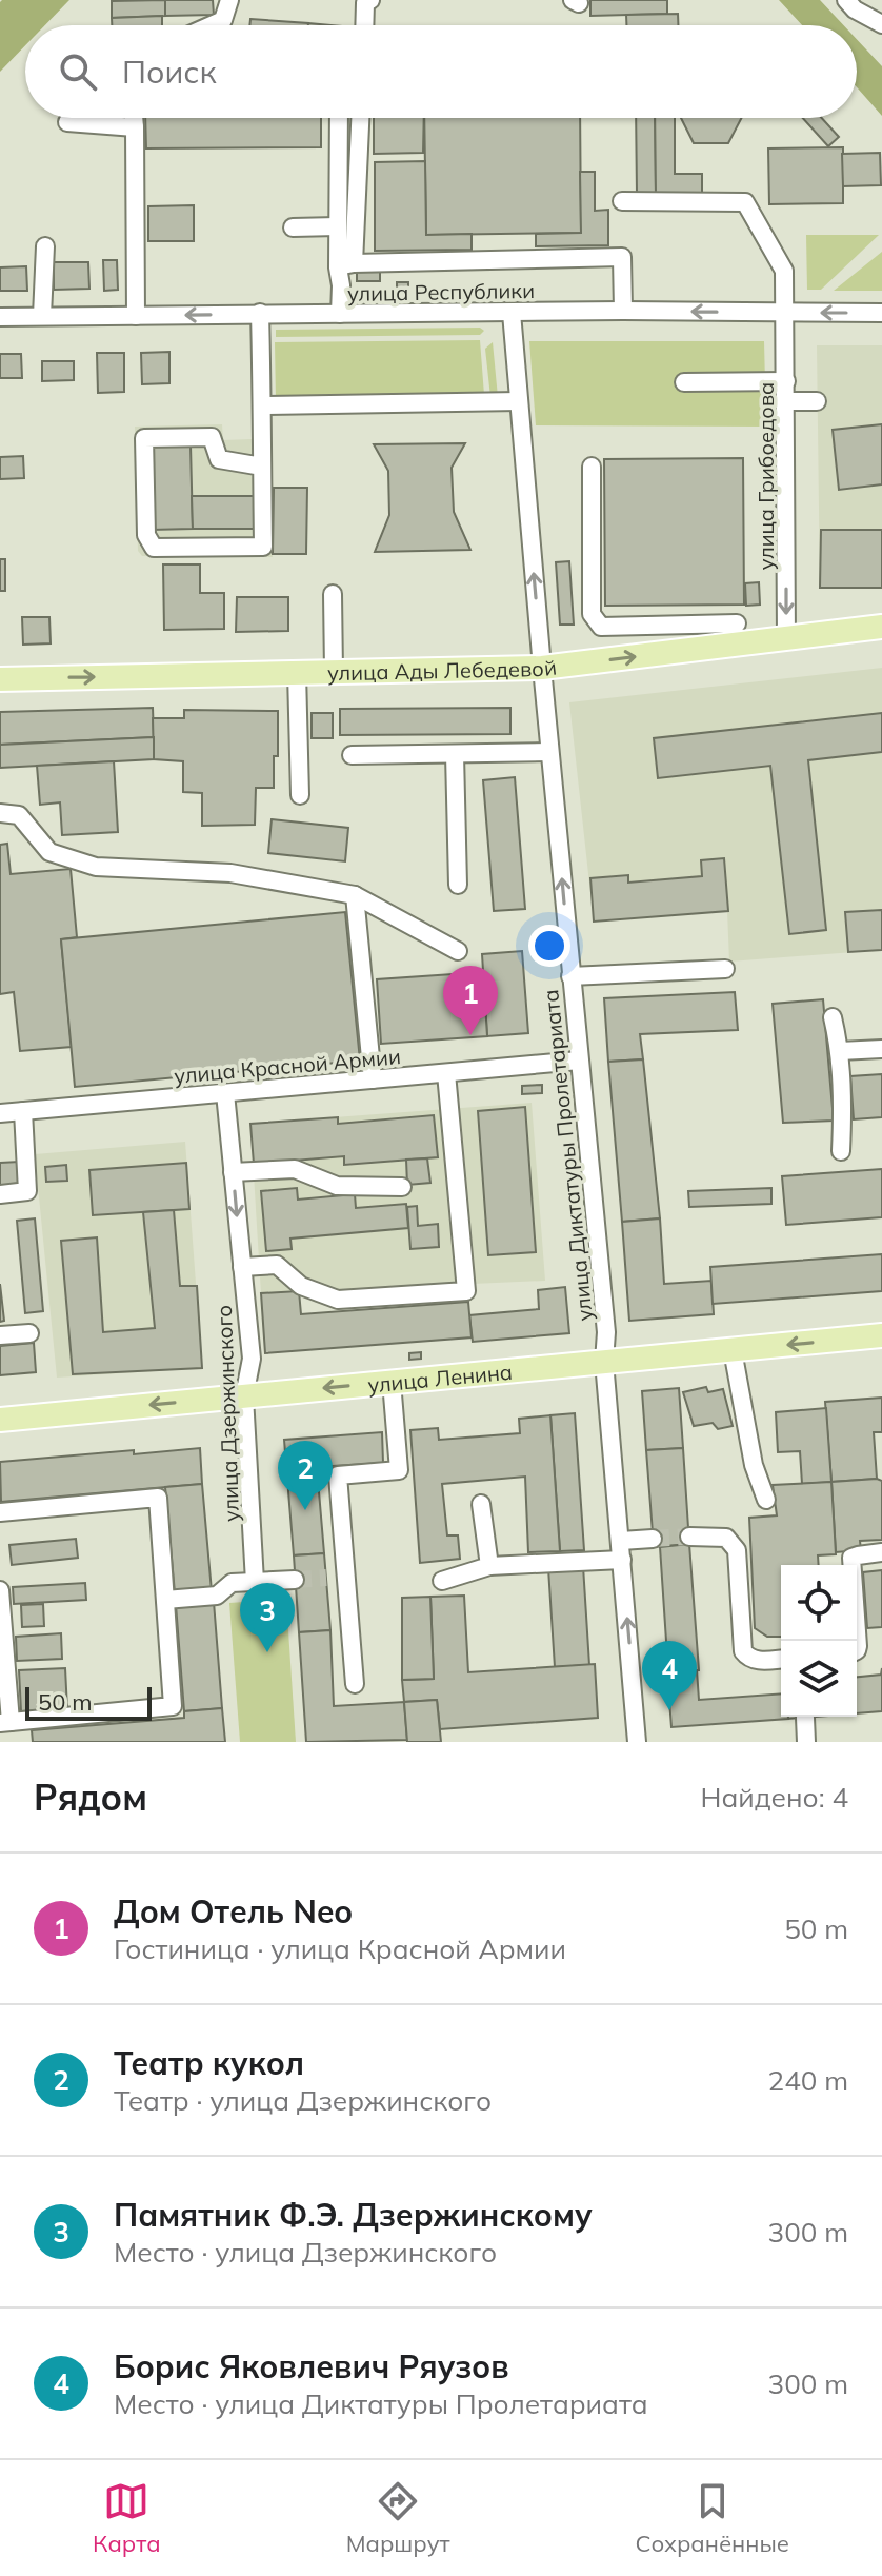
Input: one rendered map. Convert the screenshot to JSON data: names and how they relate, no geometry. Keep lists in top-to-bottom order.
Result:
{
  "streets": {
    "main road": ["улица Ады Лебедевой", "улица Ленина"],
    "street": [
      "улица Республики",
      "улица Грибоедова",
      "улица Красной Армии",
      "улица Диктатуры Пролетариата",
      "улица Дзержинского"
    ]
  },
  "crossings": [
    ["улица Республики", "улица Грибоедова"],
    ["улица Республики", "улица Диктатуры Пролетариата"],
    ["улица Грибоедова", "улица Ады Лебедевой"],
    ["улица Ады Лебедевой", "улица Диктатуры Пролетариата"],
    ["улица Красной Армии", "улица Диктатуры Пролетариата"],
    ["улица Красной Армии", "улица Дзержинского"],
    ["улица Диктатуры Пролетариата", "улица Ленина"],
    ["улица Ленина", "улица Дзержинского"]
  ],
  "one_way": [
    "улица Грибоедова",
    "улица Ады Лебедевой",
    "улица Диктатуры Пролетариата",
    "улица Ленина"
  ],
  "scale_bar": "50 m",
  "page": {
    "search": "Поиск",
    "pins": [
      "1",
      "2",
      "3",
      "4"
    ],
    "scale": "50 m",
    "heading": ["Рядом", "Найдено: 4"],
    "list": [
      {
        "mark": "1",
        "name": "Дом Отель Neo",
        "note": "Гостиница · улица Красной Армии",
        "value": "50 m"
      },
      {
        "mark": "2",
        "name": "Театр кукол",
        "note": "Театр · улица Дзержинского",
        "value": "240 m"
      },
      {
        "mark": "3",
        "name": "Памятник Ф.Э. Дзержинскому",
        "note": "Место · улица Дзержинского",
        "value": "300 m"
      },
      {
        "mark": "4",
        "name": "Борис Яковлевич Ряузов",
        "note": "Место · улица Диктатуры Пролетариата",
        "value": "300 m"
      }
    ],
    "nav": ["Карта", "Маршрут", "Сохранённые"]
  }
}
